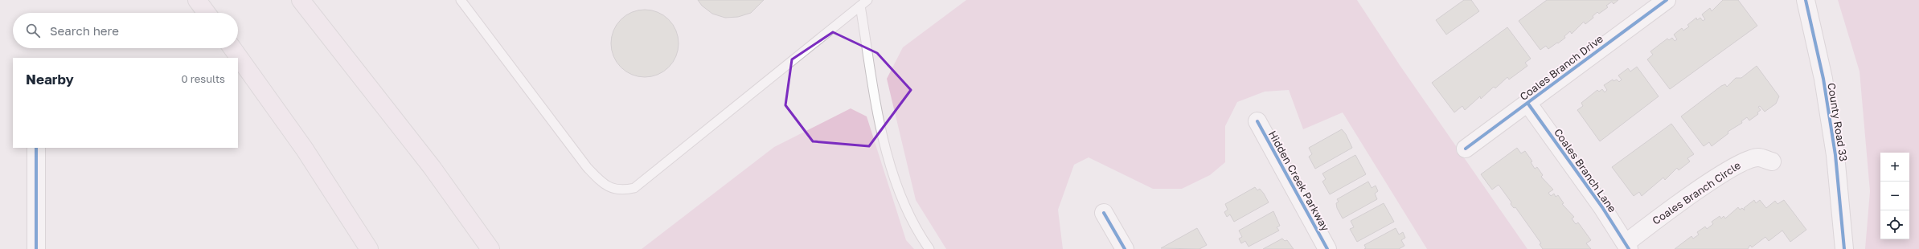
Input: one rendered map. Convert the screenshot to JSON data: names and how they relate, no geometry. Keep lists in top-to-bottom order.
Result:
{
  "streets": {
    "street": [
      "Coales Branch Drive",
      "County Road 33",
      "Coales Branch Lane",
      "Hidden Creek Parkway",
      "Coales Branch Circle"
    ]
  },
  "crossings": [
    ["Coales Branch Drive", "Coales Branch Lane"],
    ["Coales Branch Lane", "Coales Branch Circle"]
  ],
  "page": {
    "search": "Search here",
    "heading": ["Nearby", "0 results"],
    "map_buttons": ["+", "−"]
  }
}
